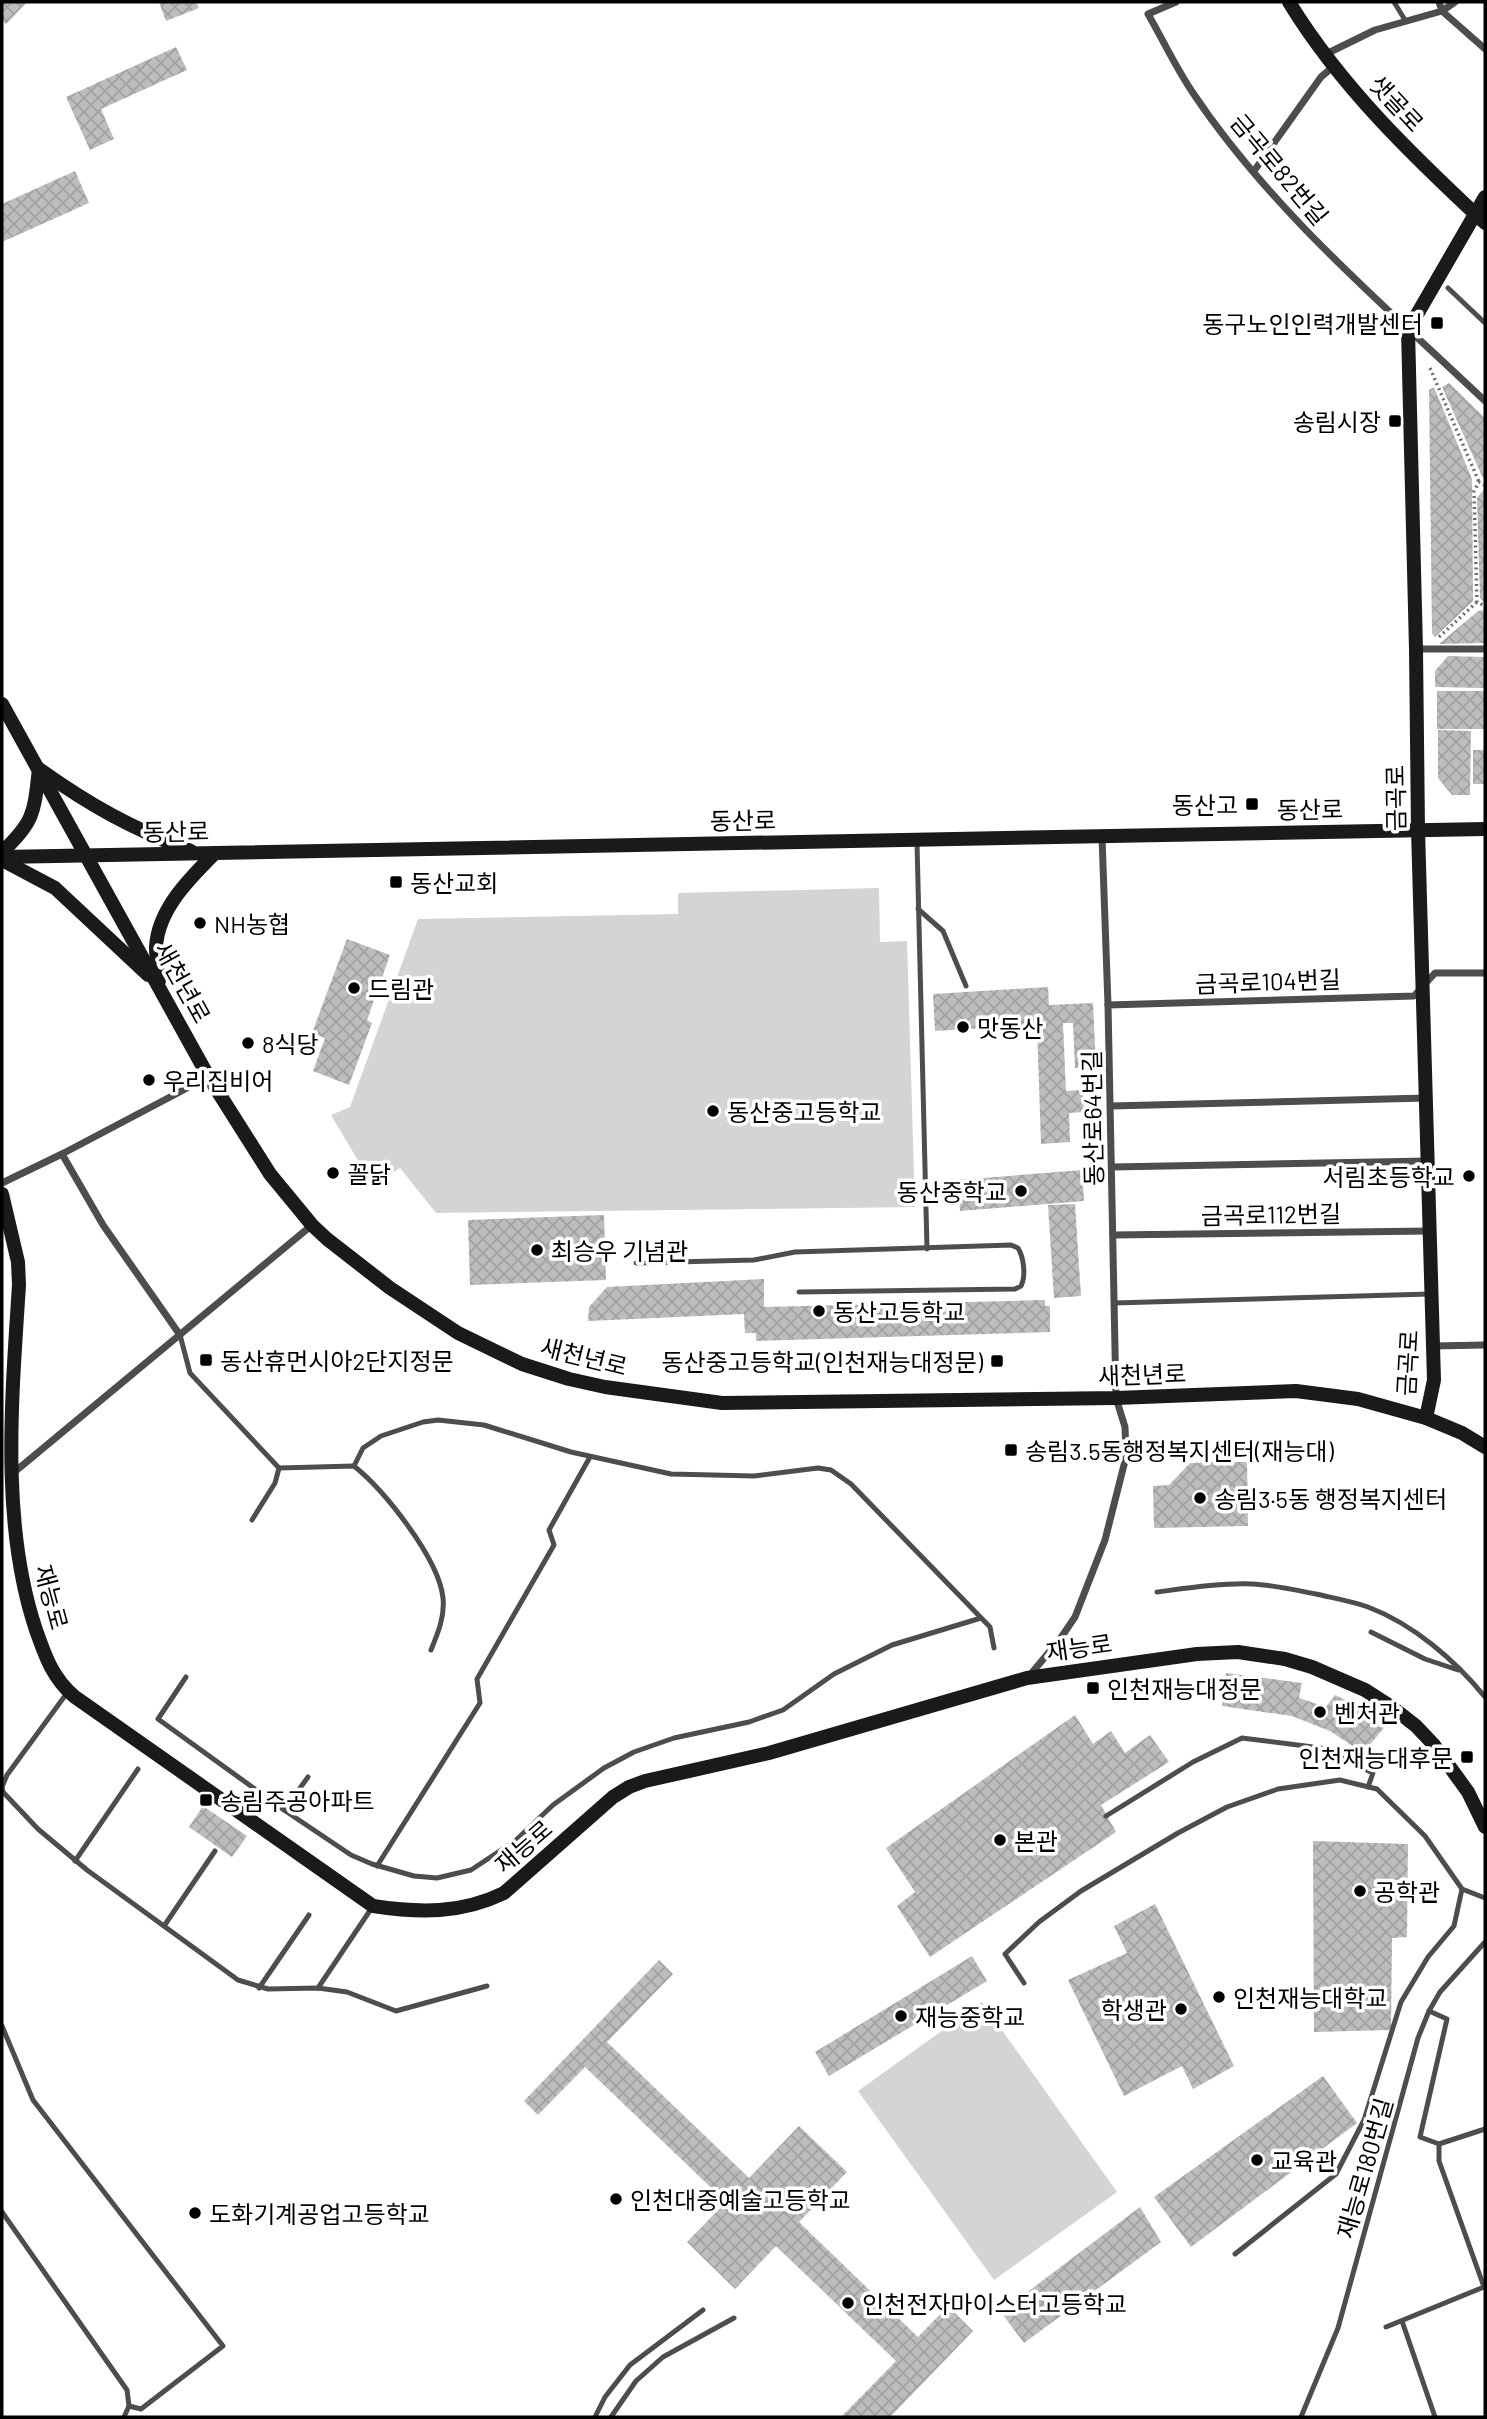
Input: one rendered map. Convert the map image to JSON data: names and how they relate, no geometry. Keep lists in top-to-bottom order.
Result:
{
  "streets": {
    "street": [
      "샛골로",
      "금곡로82번길",
      "금곡로",
      "동산로",
      "금곡로104번길",
      "새천년로",
      "동산로64번길",
      "금곡로112번길",
      "재능로"
    ],
    "lane": ["재능로180번길"]
  },
  "crossings": [
    ["금곡로82번길", "금곡로"],
    ["금곡로", "동산로"],
    ["금곡로", "금곡로104번길"],
    ["금곡로", "새천년로"],
    ["금곡로", "금곡로112번길"],
    ["동산로", "새천년로"],
    ["동산로", "동산로64번길"],
    ["금곡로104번길", "동산로64번길"],
    ["새천년로", "동산로64번길"],
    ["동산로64번길", "금곡로112번길"],
    ["동산로64번길", "재능로"]
  ],
  "places": {
    "transit": [
      "동구노인인력개발센터",
      "송림시장",
      "동산고",
      "동산교회",
      "동산휴먼시아2단지정문",
      "동산중고등학교(인천재능대정문)",
      "송림3.5동행정복지센터(재능대)",
      "인천재능대정문",
      "인천재능대후문",
      "송림주공아파트"
    ],
    "other": [
      "NH농협",
      "드림관",
      "맛동산",
      "8식당",
      "우리집비어",
      "동산중고등학교",
      "꼴닭",
      "서림초등학교",
      "동산중학교",
      "최승우 기념관",
      "동산고등학교",
      "송림3·5동 행정복지센터",
      "벤처관",
      "본관",
      "공학관",
      "인천재능대학교",
      "학생관",
      "재능중학교",
      "교육관",
      "인천대중예술고등학교",
      "도화기계공업고등학교",
      "인천전자마이스터고등학교"
    ]
  }
}
